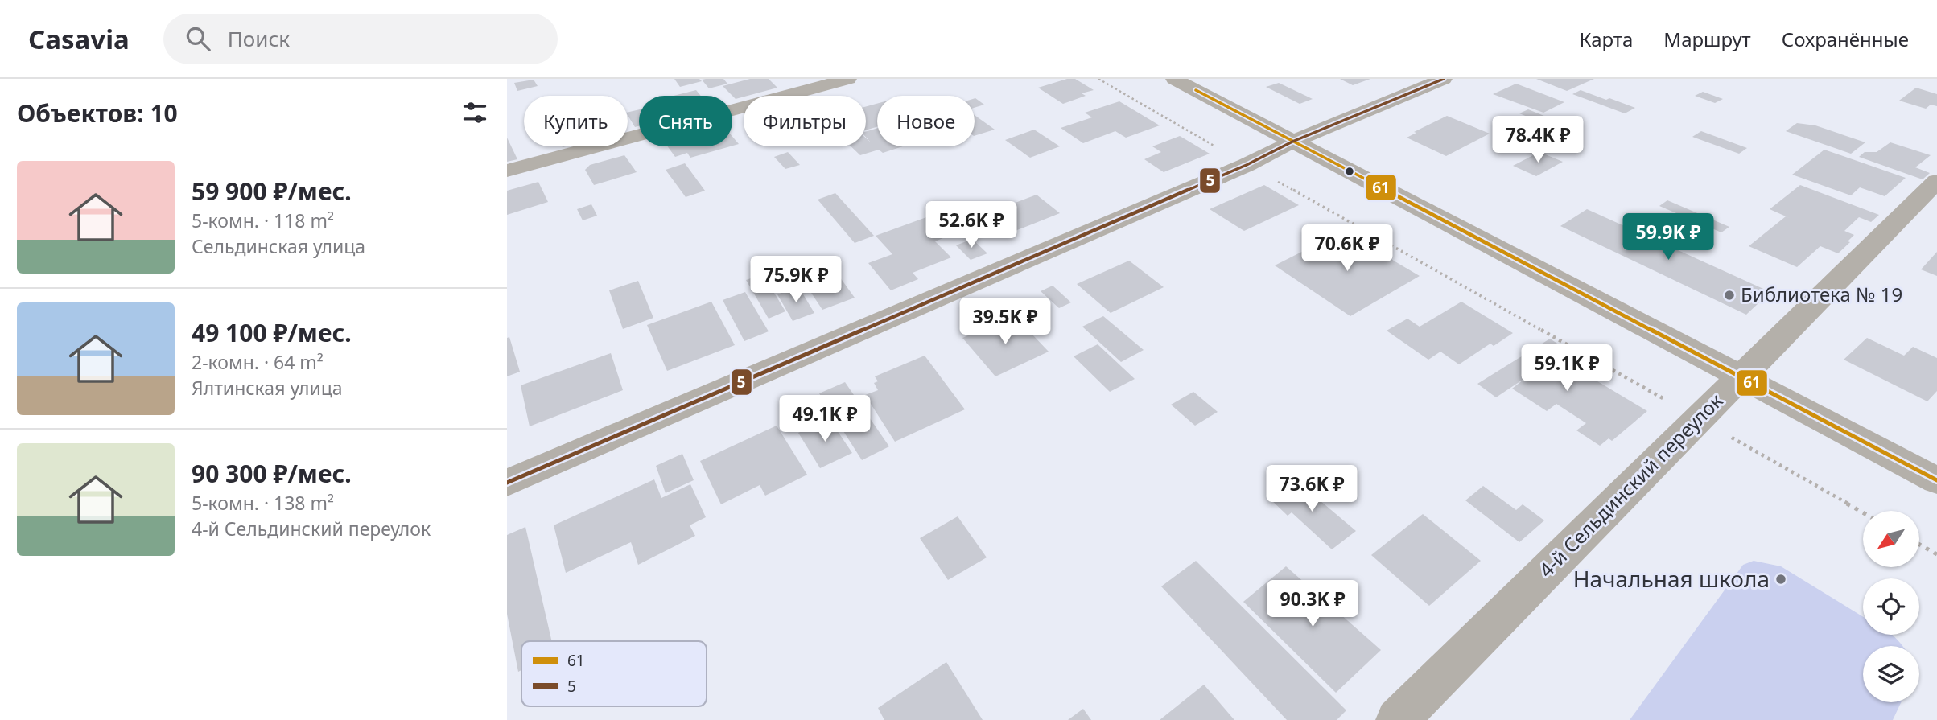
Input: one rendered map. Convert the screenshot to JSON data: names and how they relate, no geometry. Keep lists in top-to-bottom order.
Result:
{
  "streets": {
    "street": ["4-й Сельдинский переулок"]
  },
  "places": ["Библиотека № 19", "Начальная школа"],
  "lines": ["transit line 5", "transit line 61"],
  "legend": ["61", "5"],
  "north": "bottom left",
  "page": {
    "header": "Casavia",
    "search": "Поиск",
    "nav": ["Карта", "Маршрут", "Сохранённые"],
    "heading": "Объектов: 10",
    "chip": [
      "Купить",
      "Снять",
      "Фильтры",
      "Новое"
    ],
    "price": [
      "78.4K ₽",
      "52.6K ₽",
      "59.9K ₽",
      "70.6K ₽",
      "75.9K ₽",
      "39.5K ₽",
      "59.1K ₽",
      "49.1K ₽",
      "73.6K ₽",
      "90.3K ₽"
    ],
    "list": [
      {
        "name": "59 900 ₽/мес.",
        "note": "5-комн. · 118 m² · Сельдинская улица"
      },
      {
        "name": "49 100 ₽/мес.",
        "note": "2-комн. · 64 m² · Ялтинская улица"
      },
      {
        "name": "90 300 ₽/мес.",
        "note": "5-комн. · 138 m² · 4-й Сельдинский переулок"
      }
    ]
  }
}
